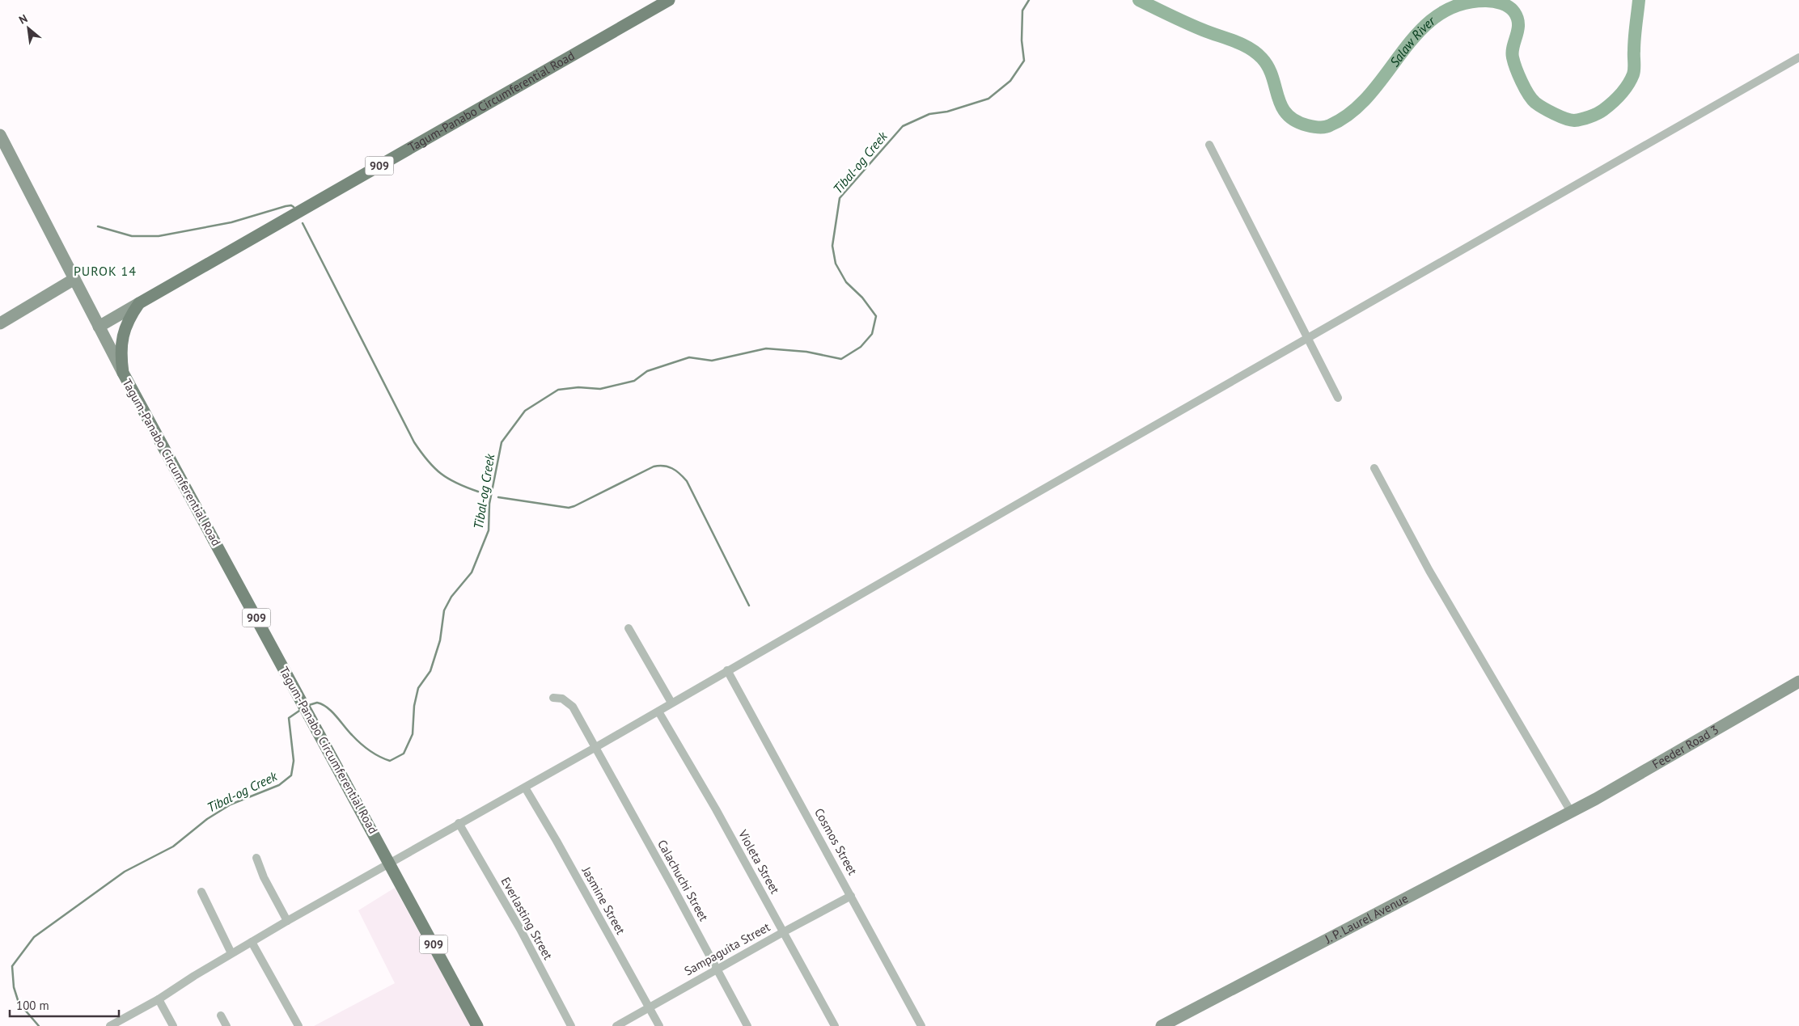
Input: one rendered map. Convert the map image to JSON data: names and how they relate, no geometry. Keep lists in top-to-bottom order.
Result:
{
  "streets": {
    "main road": ["Tagum-Panabo Circumferential Road", "909"],
    "street": [
      "Feeder Road 3",
      "Cosmos Street",
      "Violeta Street",
      "Calachuchi Street",
      "Jasmine Street",
      "Everlasting Street",
      "J. P. Laurel Avenue",
      "Sampaguita Street"
    ]
  },
  "crossings": [
    ["Feeder Road 3", "J. P. Laurel Avenue"],
    ["Cosmos Street", "Sampaguita Street"],
    ["Violeta Street", "Sampaguita Street"],
    ["Calachuchi Street", "Sampaguita Street"],
    ["Jasmine Street", "Sampaguita Street"]
  ],
  "districts": ["PUROK 14"],
  "water": ["Salaw River", "Tibal-og Creek"],
  "scale_bar": "100 m",
  "north": "top left"
}
